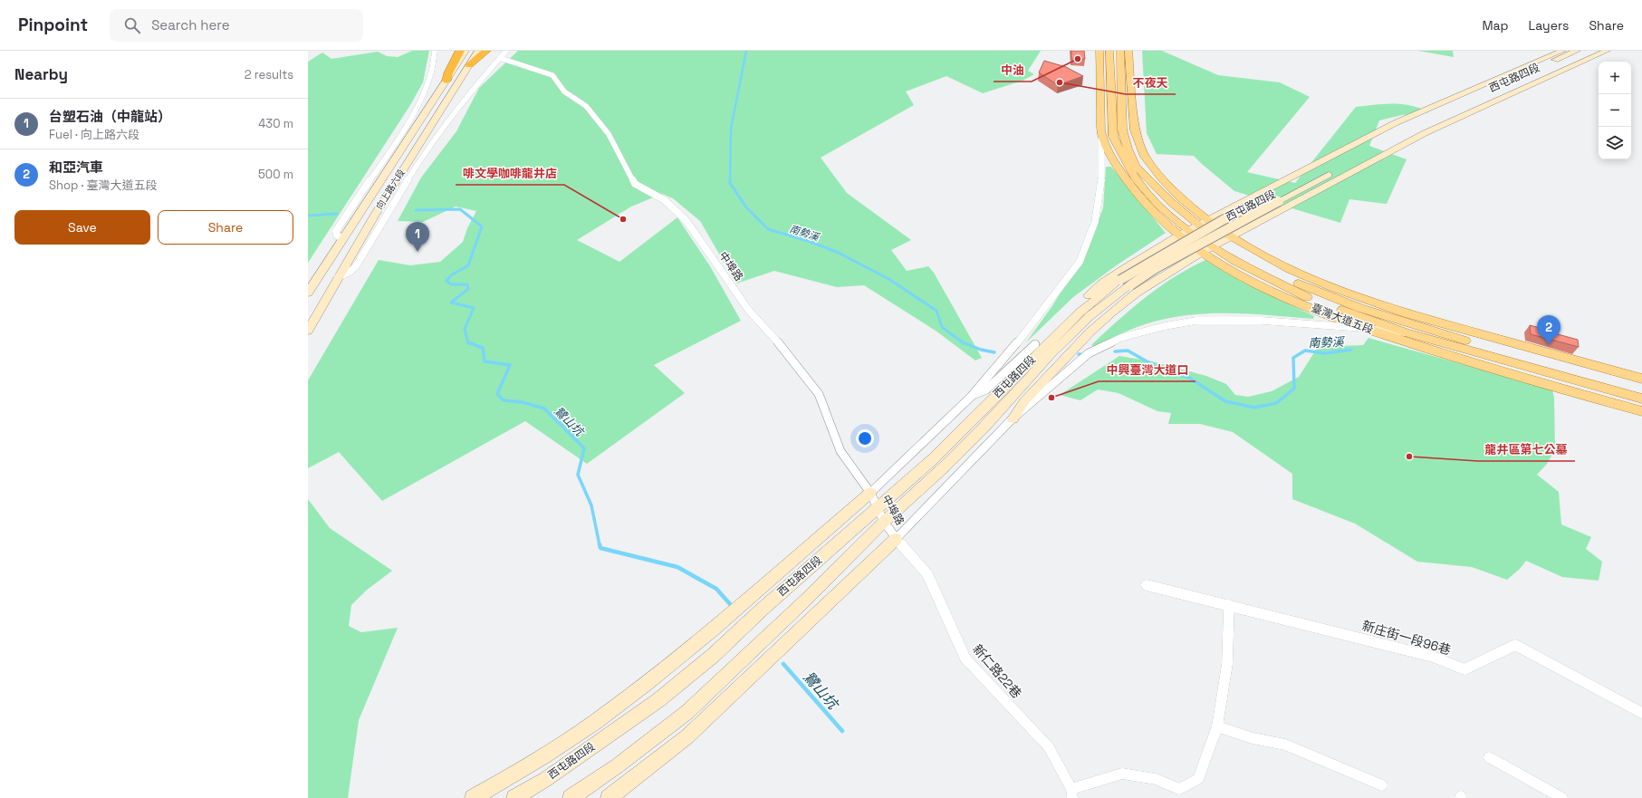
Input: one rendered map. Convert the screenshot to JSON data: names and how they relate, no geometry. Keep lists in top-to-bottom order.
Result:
{
  "streets": {
    "main road": ["臺灣大道五段"],
    "street": [
      "西屯路四段",
      "向上路六段",
      "中埠路",
      "新庄街一段96巷",
      "新仁路22巷"
    ]
  },
  "crossings": [
    ["西屯路四段", "中埠路"],
    ["西屯路四段", "臺灣大道五段"],
    ["西屯路四段", "新仁路22巷"],
    ["中埠路", "新仁路22巷"]
  ],
  "water": ["南勢溪", "鷺山坑"],
  "places": [
    "中油",
    "不夜天",
    "啡文學咖啡龍井店",
    "中興臺灣大道口",
    "龍井區第七公墓"
  ],
  "page": {
    "header": "Pinpoint",
    "search": "Search here",
    "nav": ["Map", "Layers", "Share"],
    "heading": ["Nearby", "2 results"],
    "map_buttons": ["+", "−"],
    "list": [
      {
        "mark": "1",
        "name": "台塑石油（中龍站）",
        "note": "Fuel · 向上路六段",
        "value": "430 m"
      },
      {
        "mark": "2",
        "name": "和亞汽車",
        "note": "Shop · 臺灣大道五段",
        "value": "500 m"
      }
    ],
    "buttons": ["Save", "Share"],
    "pins": ["1", "2"]
  }
}
